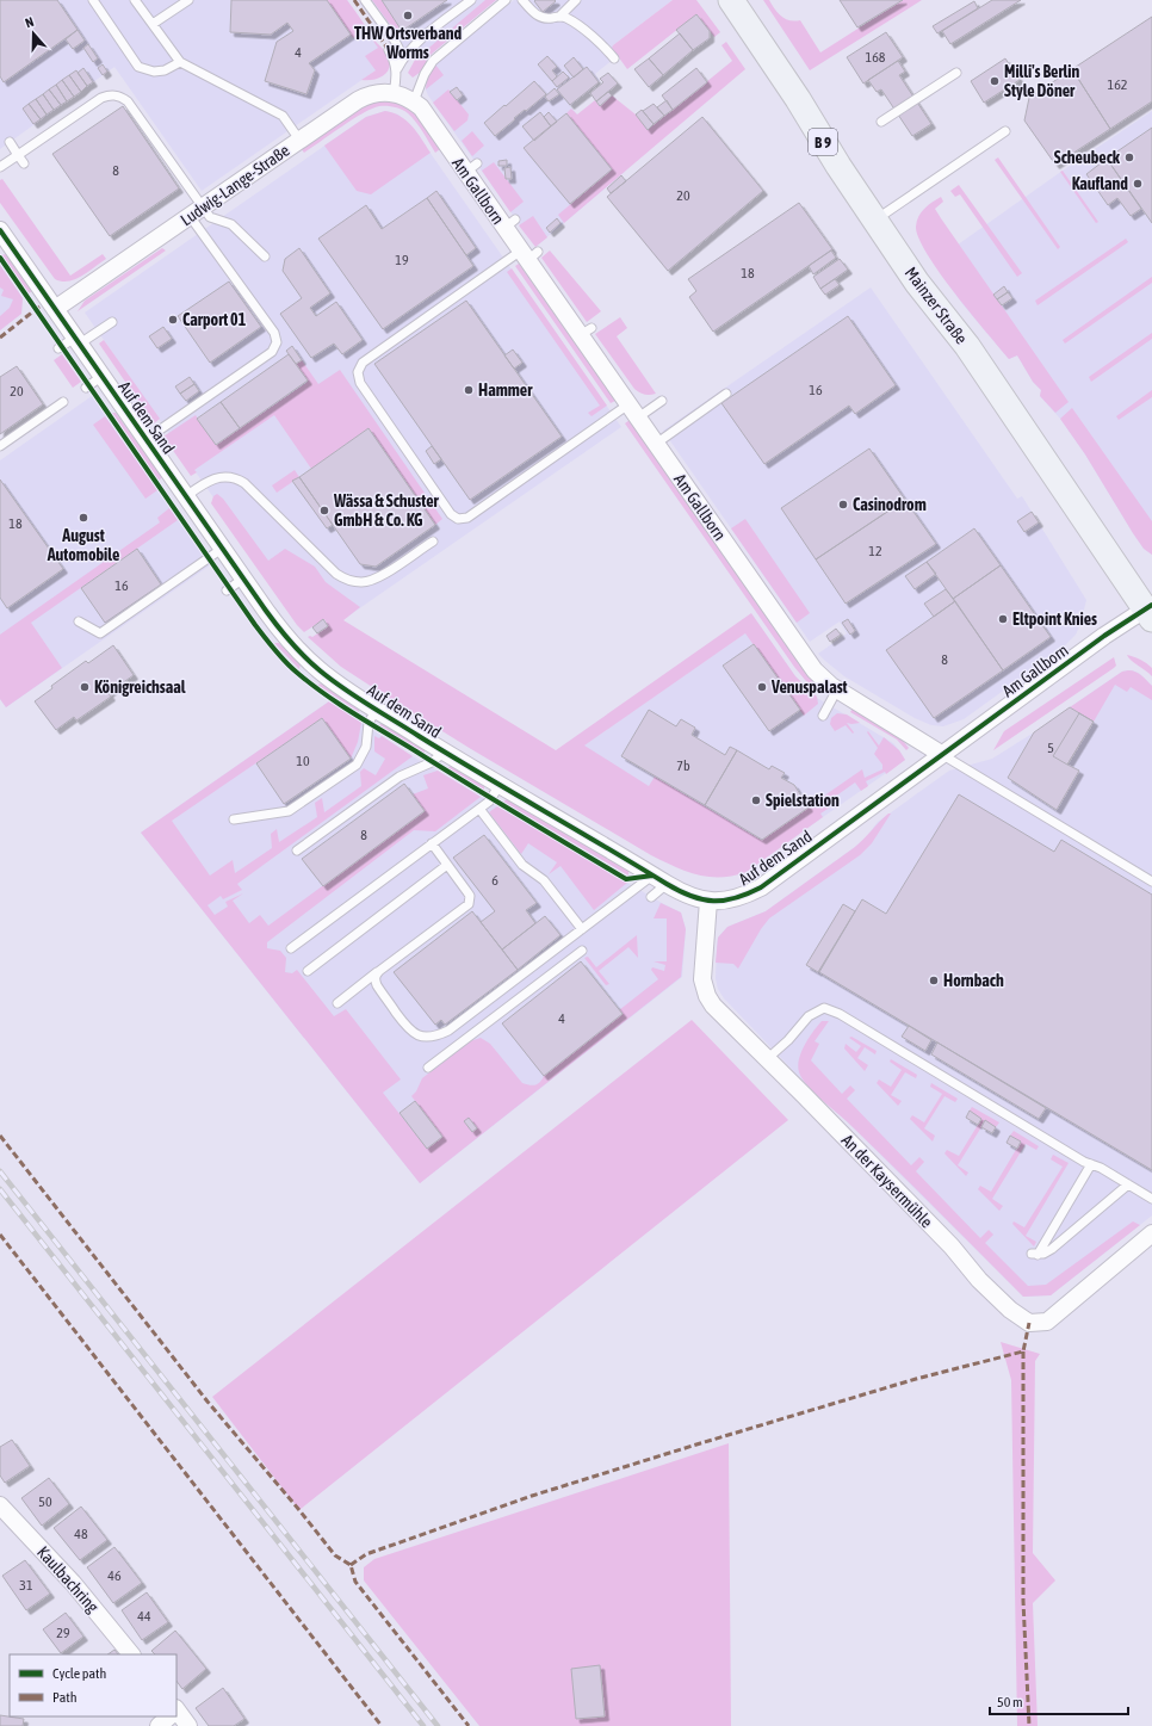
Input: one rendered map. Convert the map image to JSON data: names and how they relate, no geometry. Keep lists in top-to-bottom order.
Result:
{
  "streets": {
    "main road": ["B 9", "Mainzer Straße"],
    "street": [
      "Ludwig-Lange-Straße",
      "Am Gallborn",
      "Auf dem Sand",
      "An der Kaysermühle",
      "Kaulbachring"
    ]
  },
  "crossings": [
    ["Ludwig-Lange-Straße", "Am Gallborn"],
    ["Ludwig-Lange-Straße", "Auf dem Sand"],
    ["Am Gallborn", "Mainzer Straße"],
    ["Am Gallborn", "Auf dem Sand"],
    ["Auf dem Sand", "An der Kaysermühle"]
  ],
  "places": [
    "THW Ortsverband Worms",
    "Milli's Berlin Style Döner",
    "Scheubeck",
    "Kaufland",
    "Carport 01",
    "Hammer",
    "Casinodrom",
    "Wässa & Schuster GmbH & Co. KG",
    "August Automobile",
    "Eltpoint Knies",
    "Königreichsaal",
    "Venuspalast",
    "Spielstation",
    "Hornbach"
  ],
  "house_numbers": [
    "4",
    "168",
    "162",
    "8",
    "20",
    "19",
    "18",
    "16",
    "20",
    "18",
    "12",
    "16",
    "8",
    "5",
    "10",
    "7b",
    "8",
    "6",
    "4",
    "50",
    "48",
    "46",
    "31",
    "44",
    "29"
  ],
  "legend": ["Cycle path", "Path"],
  "scale_bar": "50 m",
  "north": "top"
}
